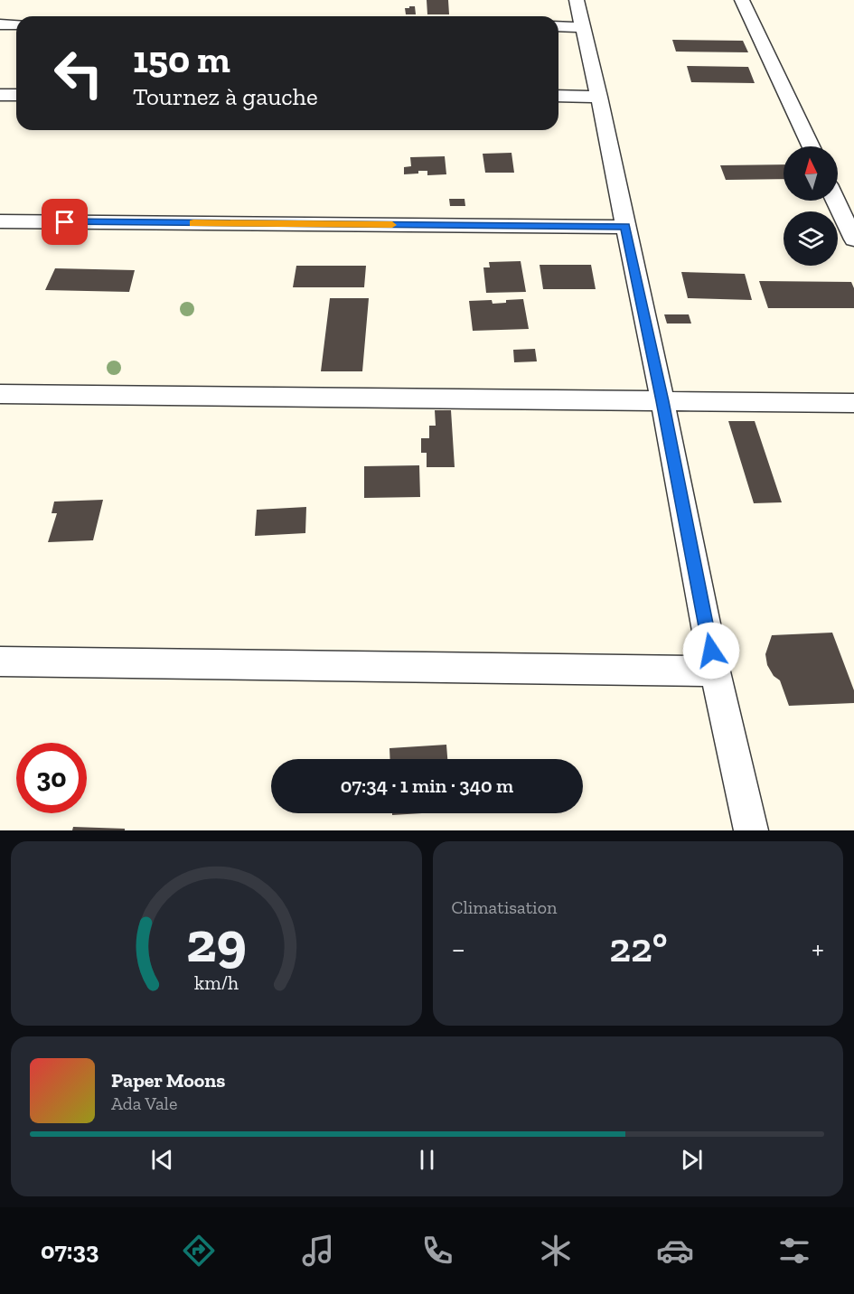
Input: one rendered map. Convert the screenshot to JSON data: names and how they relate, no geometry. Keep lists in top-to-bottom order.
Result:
{
  "north": "top",
  "page": {
    "turn": ["150 m", "Tournez à gauche"],
    "limit": "30",
    "trip": "07:34 · 1 min · 340 m",
    "tile": "Climatisation",
    "heat": ["−", "22°", "+"],
    "song": ["Paper Moons", "Ada Vale"],
    "tabs": "07:33",
    "gauge": ["29", "km/h"]
  }
}
